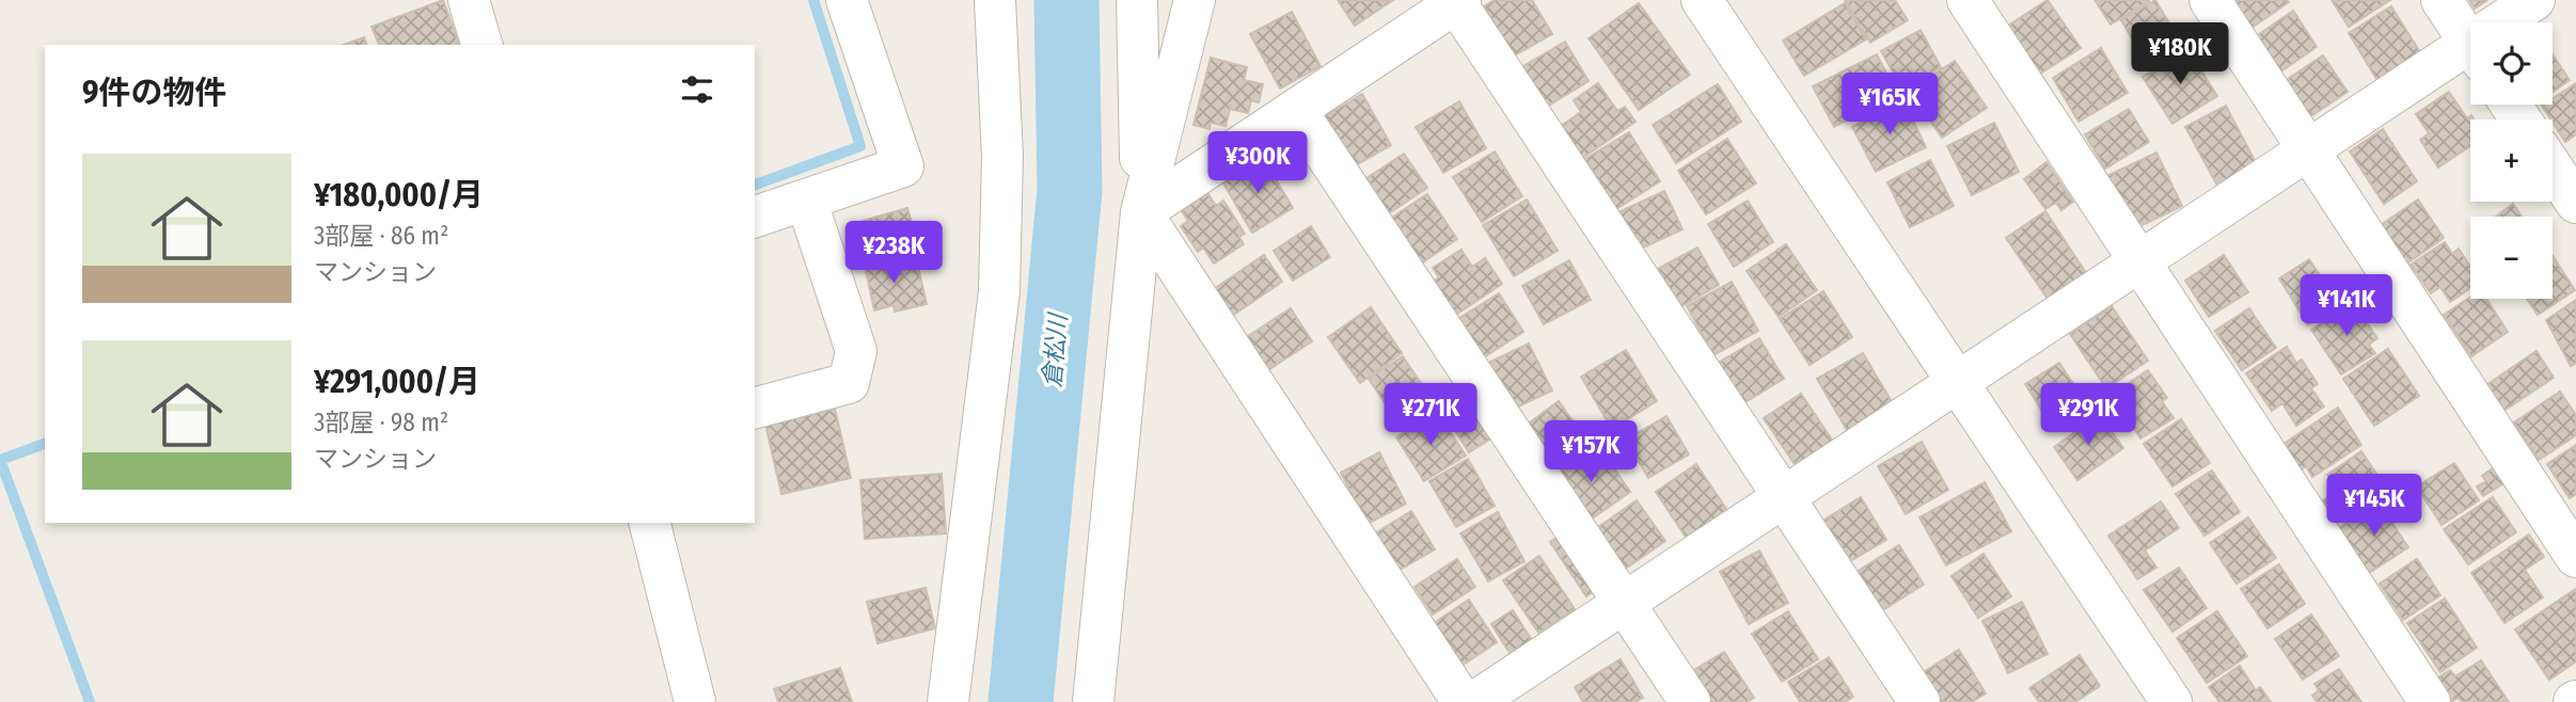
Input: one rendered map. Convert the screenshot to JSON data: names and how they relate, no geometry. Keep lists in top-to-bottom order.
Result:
{
  "water": ["倉松川"],
  "page": {
    "map_buttons": ["+", "−"],
    "price": [
      "¥180K",
      "¥165K",
      "¥300K",
      "¥238K",
      "¥141K",
      "¥271K",
      "¥291K",
      "¥157K",
      "¥145K"
    ],
    "heading": "9件の物件",
    "list": [
      {
        "name": "¥180,000/月",
        "note": "3部屋 · 86 m² · マンション"
      },
      {
        "name": "¥291,000/月",
        "note": "3部屋 · 98 m² · マンション"
      }
    ]
  }
}
